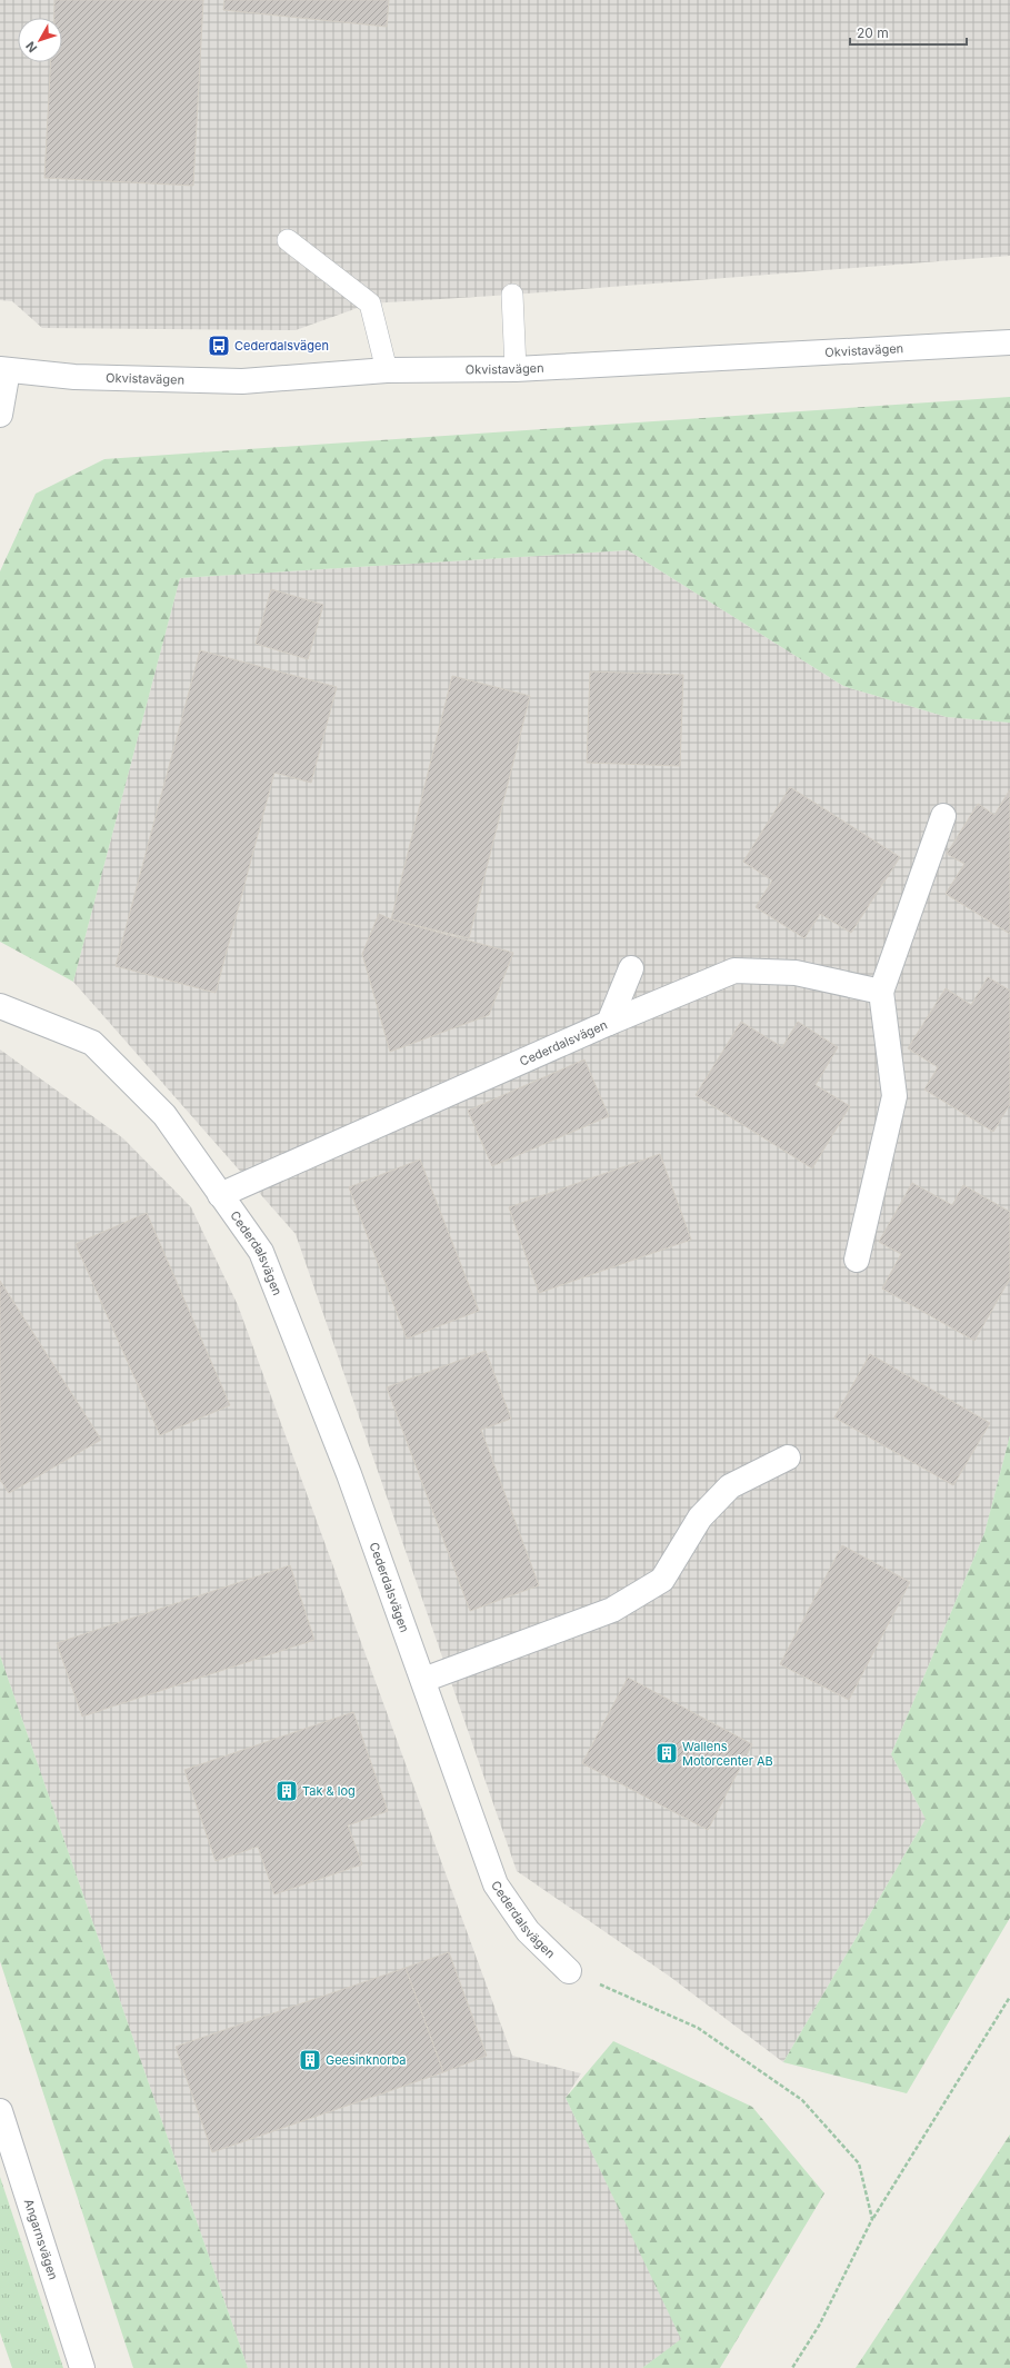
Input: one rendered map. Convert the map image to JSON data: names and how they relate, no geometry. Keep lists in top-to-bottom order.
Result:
{
  "streets": {
    "street": ["Okvistavägen", "Cederdalsvägen", "Angarnsvägen"]
  },
  "places": {
    "bus stop": ["Cederdalsvägen"],
    "building": ["Wallens Motorcenter AB", "Tak & log", "Geesinknorba"]
  },
  "scale_bar": "20 m",
  "north": "bottom left"
}
